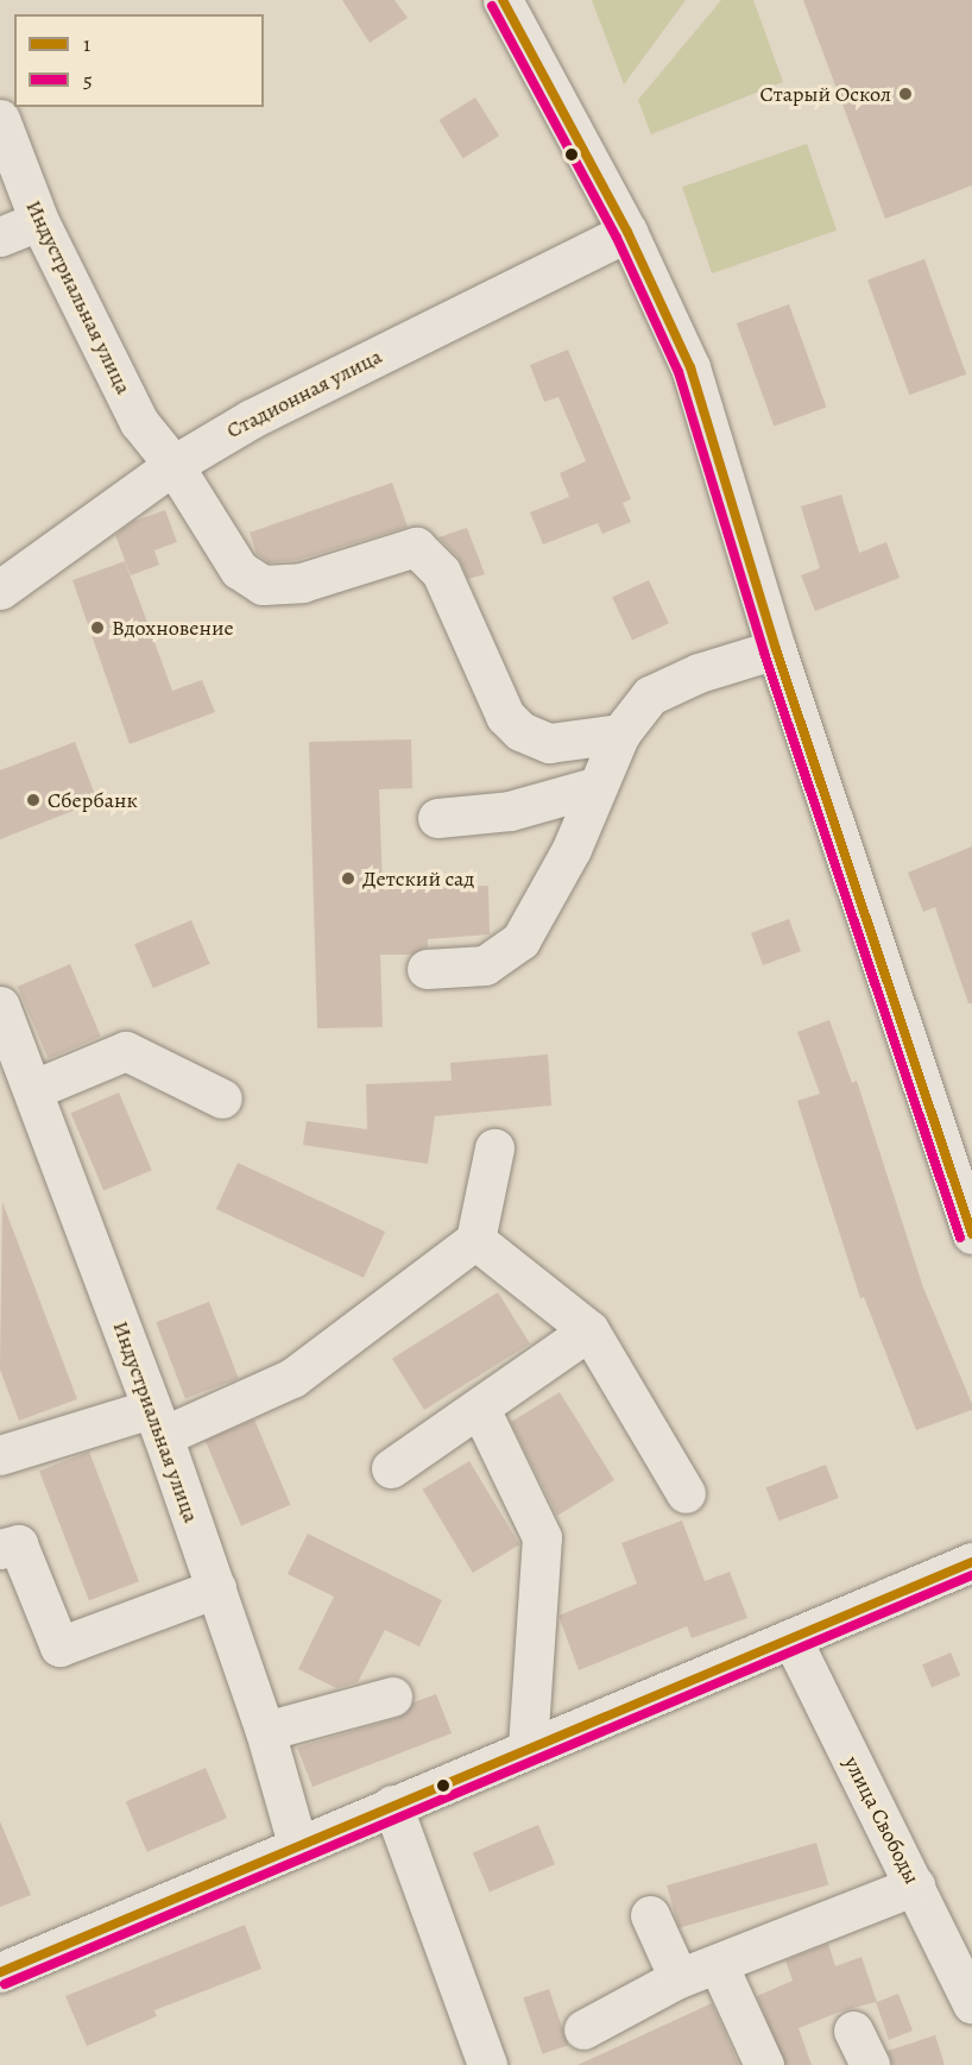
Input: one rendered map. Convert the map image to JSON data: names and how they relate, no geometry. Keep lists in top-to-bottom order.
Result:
{
  "streets": {
    "street": ["Индустриальная улица", "Стадионная улица", "улица Свободы"]
  },
  "crossings": [
    ["Индустриальная улица", "Стадионная улица"]
  ],
  "places": [
    "Старый Оскол",
    "Вдохновение",
    "Сбербанк",
    "Детский сад"
  ],
  "lines": ["transit line 1", "transit line 5"],
  "legend": ["1", "5"]
}
